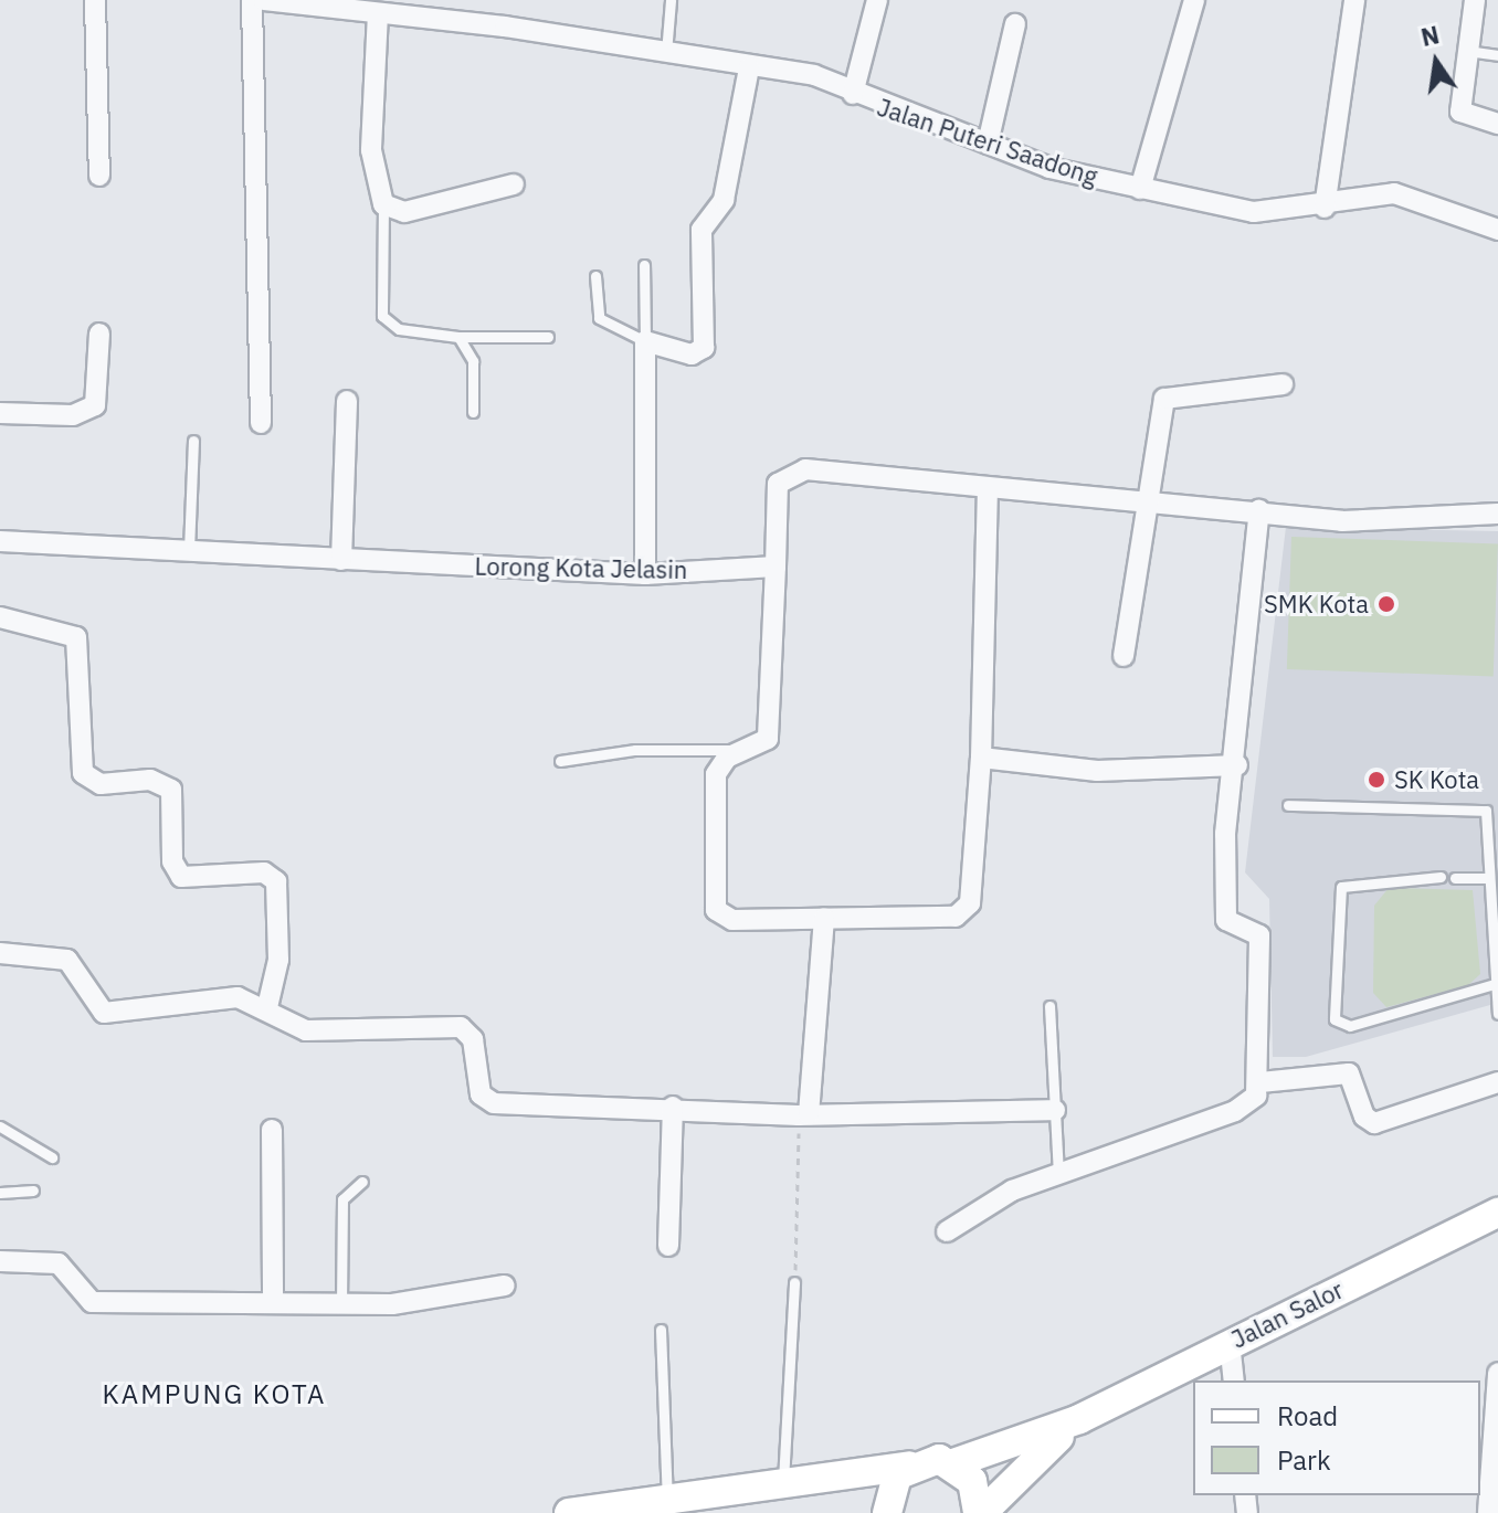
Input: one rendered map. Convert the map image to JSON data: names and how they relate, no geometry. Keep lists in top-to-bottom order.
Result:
{
  "streets": {
    "main road": ["Jalan Salor"],
    "street": ["Jalan Puteri Saadong", "Lorong Kota Jelasin"]
  },
  "districts": ["KAMPUNG KOTA"],
  "places": ["SMK Kota", "SK Kota"],
  "legend": ["Road", "Park"],
  "north": "top"
}
